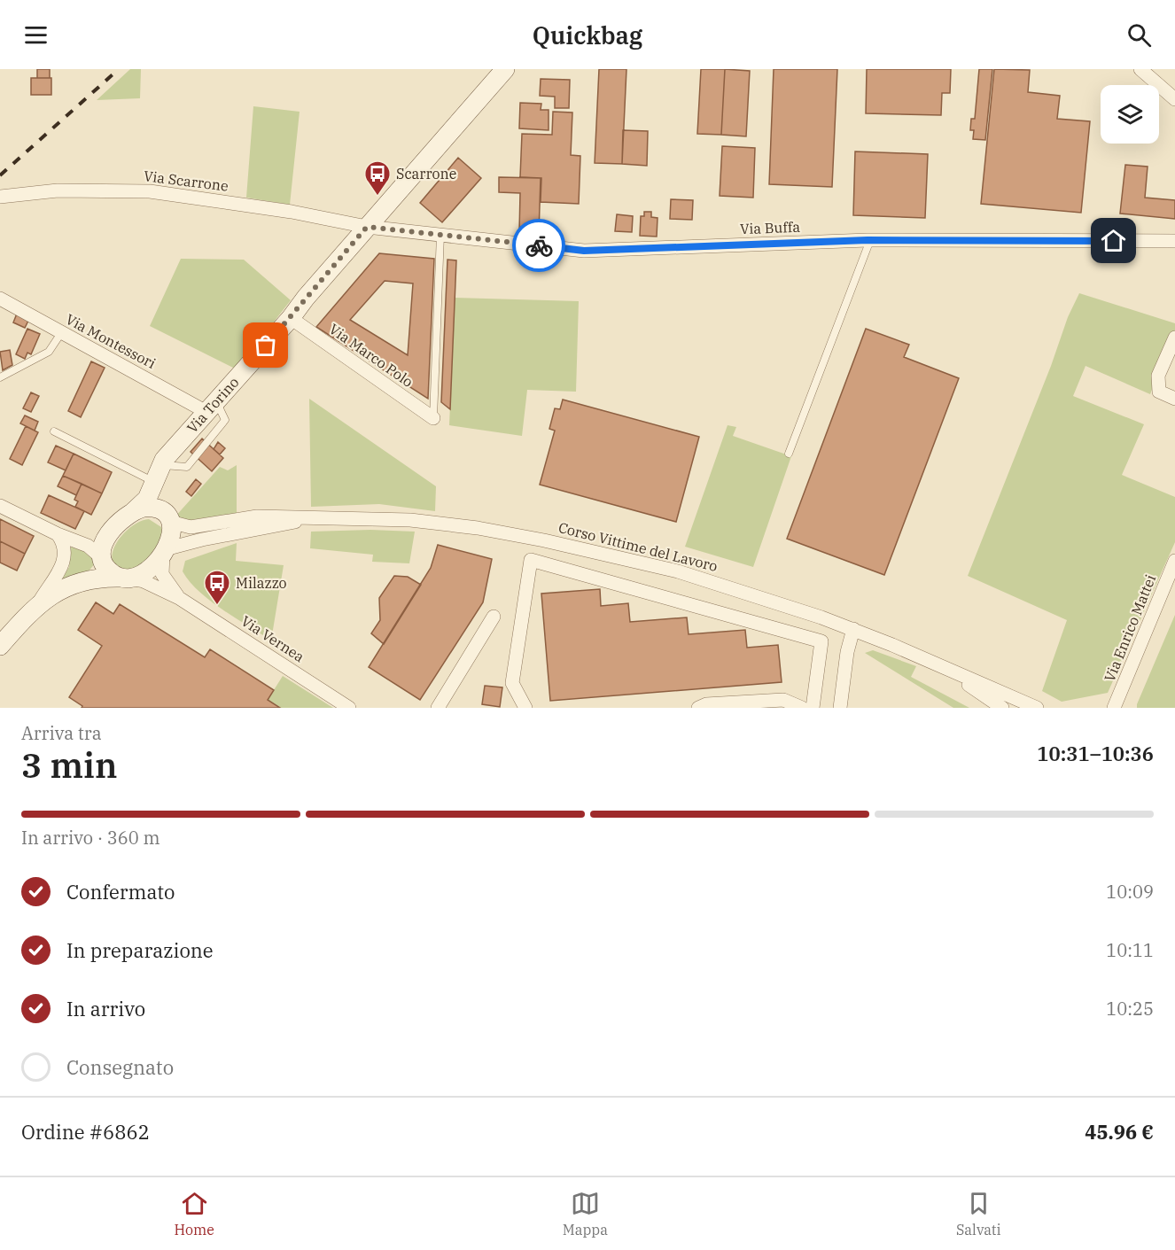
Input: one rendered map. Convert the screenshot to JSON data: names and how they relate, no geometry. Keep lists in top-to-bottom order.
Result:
{
  "streets": {
    "main road": ["Via Torino"],
    "street": [
      "Via Scarrone",
      "Via Buffa",
      "Via Montessori",
      "Via Marco Polo",
      "Corso Vittime del Lavoro",
      "Via Enrico Mattei",
      "Via Vernea"
    ]
  },
  "crossings": [
    ["Via Scarrone", "Via Buffa"],
    ["Via Scarrone", "Via Torino"],
    ["Via Buffa", "Via Torino"],
    ["Via Montessori", "Via Torino"],
    ["Via Marco Polo", "Via Torino"]
  ],
  "places": {
    "bus stop": ["Scarrone", "Milazzo"]
  },
  "page": {
    "header": "Quickbag",
    "heading": ["3 min", "Arriva tra", "10:31–10:36"],
    "panel": ["Ordine #6862", "45.96 €"],
    "bar": "In arrivo · 360 m",
    "list": [
      ["Confermato", "10:09"],
      ["In preparazione", "10:11"],
      ["In arrivo", "10:25"],
      "Consegnato"
    ],
    "tabs": ["Home", "Mappa", "Salvati"]
  }
}
